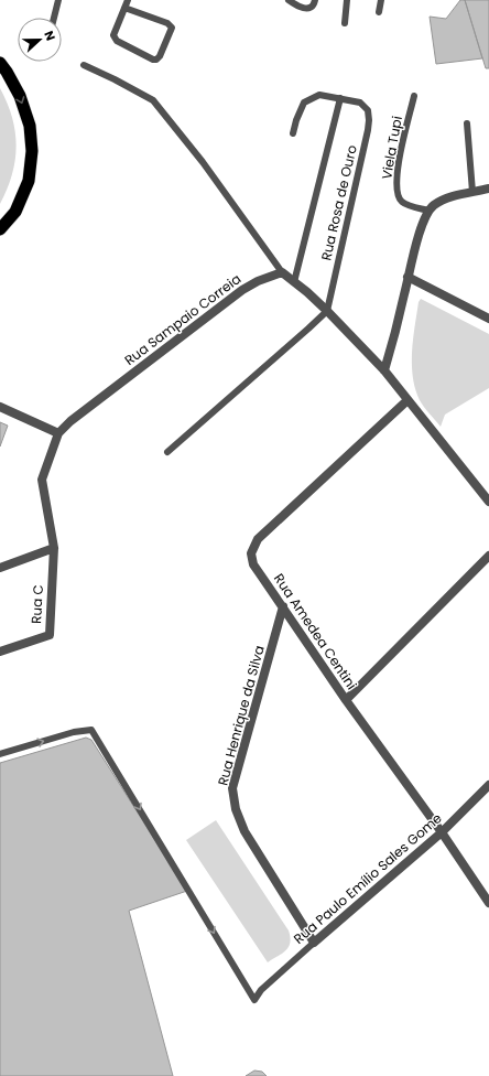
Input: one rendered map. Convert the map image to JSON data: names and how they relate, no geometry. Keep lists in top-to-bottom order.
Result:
{
  "streets": {
    "street": [
      "Rua Sampaio Correia",
      "Rua C",
      "Rua Amedea Centini",
      "Rua Henrique da Silva",
      "Rua Paulo Emílio Sales Gome"
    ],
    "lane": ["Viela Tupi", "Rua Rosa de Ouro"]
  },
  "crossings": [
    ["Rua Sampaio Correia", "Rua C"],
    ["Rua Amedea Centini", "Rua Henrique da Silva"],
    ["Rua Amedea Centini", "Rua Paulo Emílio Sales Gome"],
    ["Rua Henrique da Silva", "Rua Paulo Emílio Sales Gome"]
  ],
  "north": "right"
}
